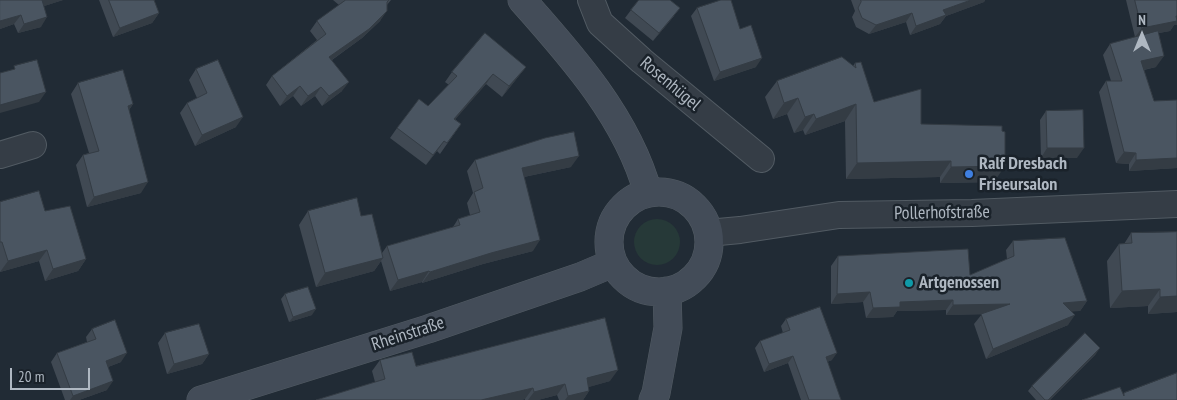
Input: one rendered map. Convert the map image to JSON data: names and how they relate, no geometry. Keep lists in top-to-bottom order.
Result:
{
  "streets": {
    "main road": ["Rheinstraße"],
    "street": ["Rosenhügel", "Pollerhofstraße"]
  },
  "crossings": [
    ["Pollerhofstraße", "Rheinstraße"]
  ],
  "places": ["Ralf Dresbach Friseursalon", "Artgenossen"],
  "scale_bar": "20 m",
  "north": "top"
}
